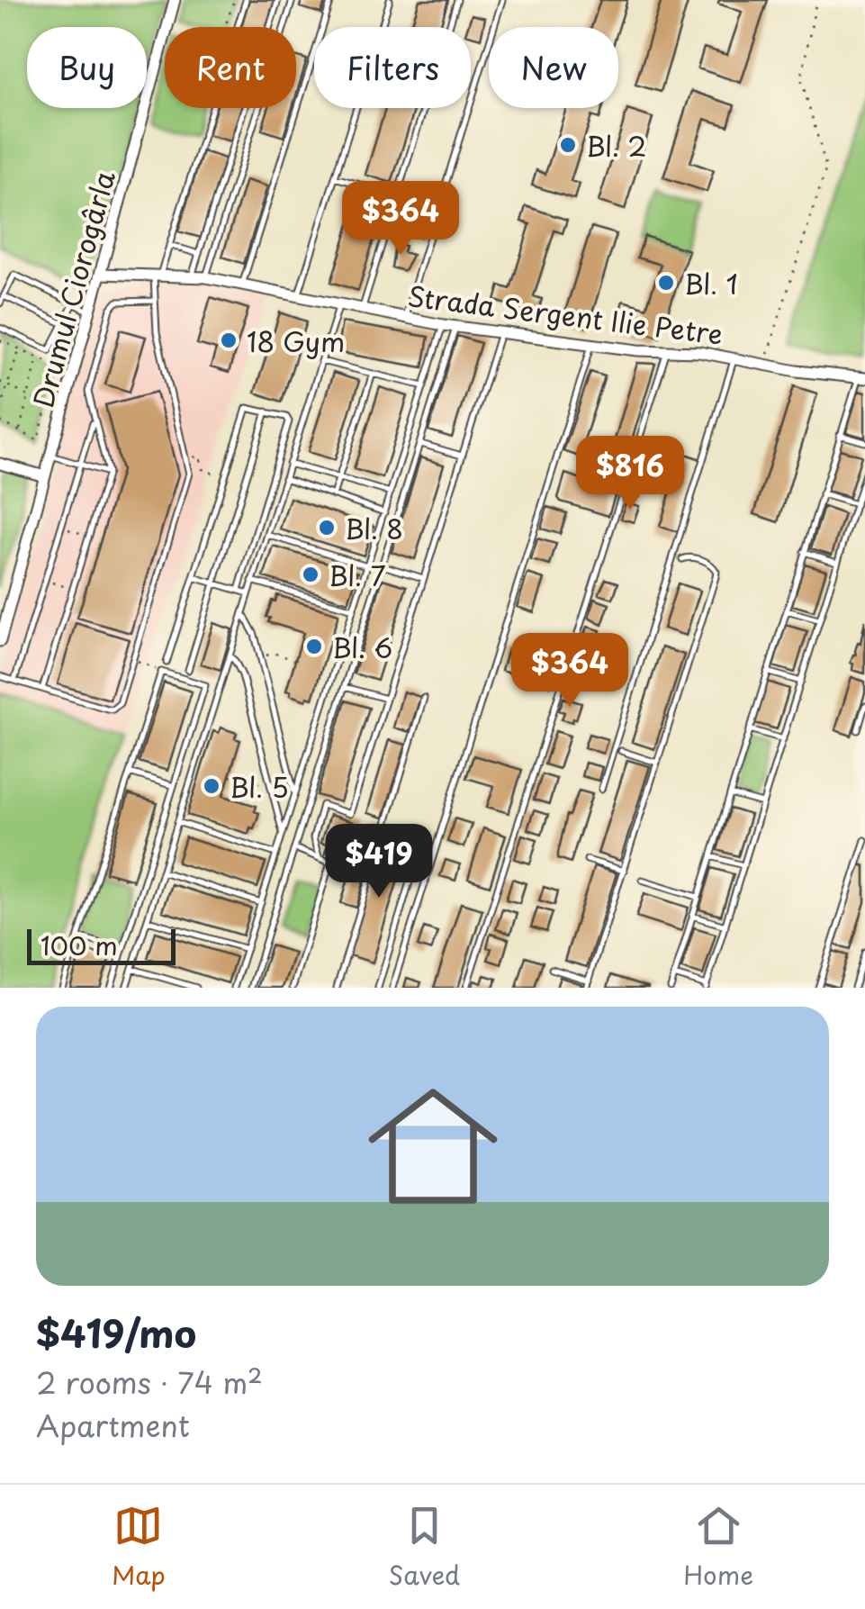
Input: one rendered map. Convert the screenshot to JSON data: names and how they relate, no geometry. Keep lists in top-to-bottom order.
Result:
{
  "streets": {
    "street": ["Drumul Ciorogârla", "Strada Sergent Ilie Petre"]
  },
  "crossings": [
    ["Drumul Ciorogârla", "Strada Sergent Ilie Petre"]
  ],
  "places": [
    "Bl. 2",
    "Bl. 1",
    "18 Gym",
    "Bl. 8",
    "Bl. 7",
    "Bl. 6",
    "Bl. 5"
  ],
  "scale_bar": "100 m",
  "page": {
    "chip": [
      "Buy",
      "Rent",
      "Filters",
      "New"
    ],
    "price": [
      "$364",
      "$816",
      "$364",
      "$419"
    ],
    "scale": "100 m",
    "list": [
      {
        "name": "$419/mo",
        "note": "2 rooms · 74 m² · Apartment"
      }
    ],
    "tabs": ["Map", "Saved", "Home"]
  }
}
